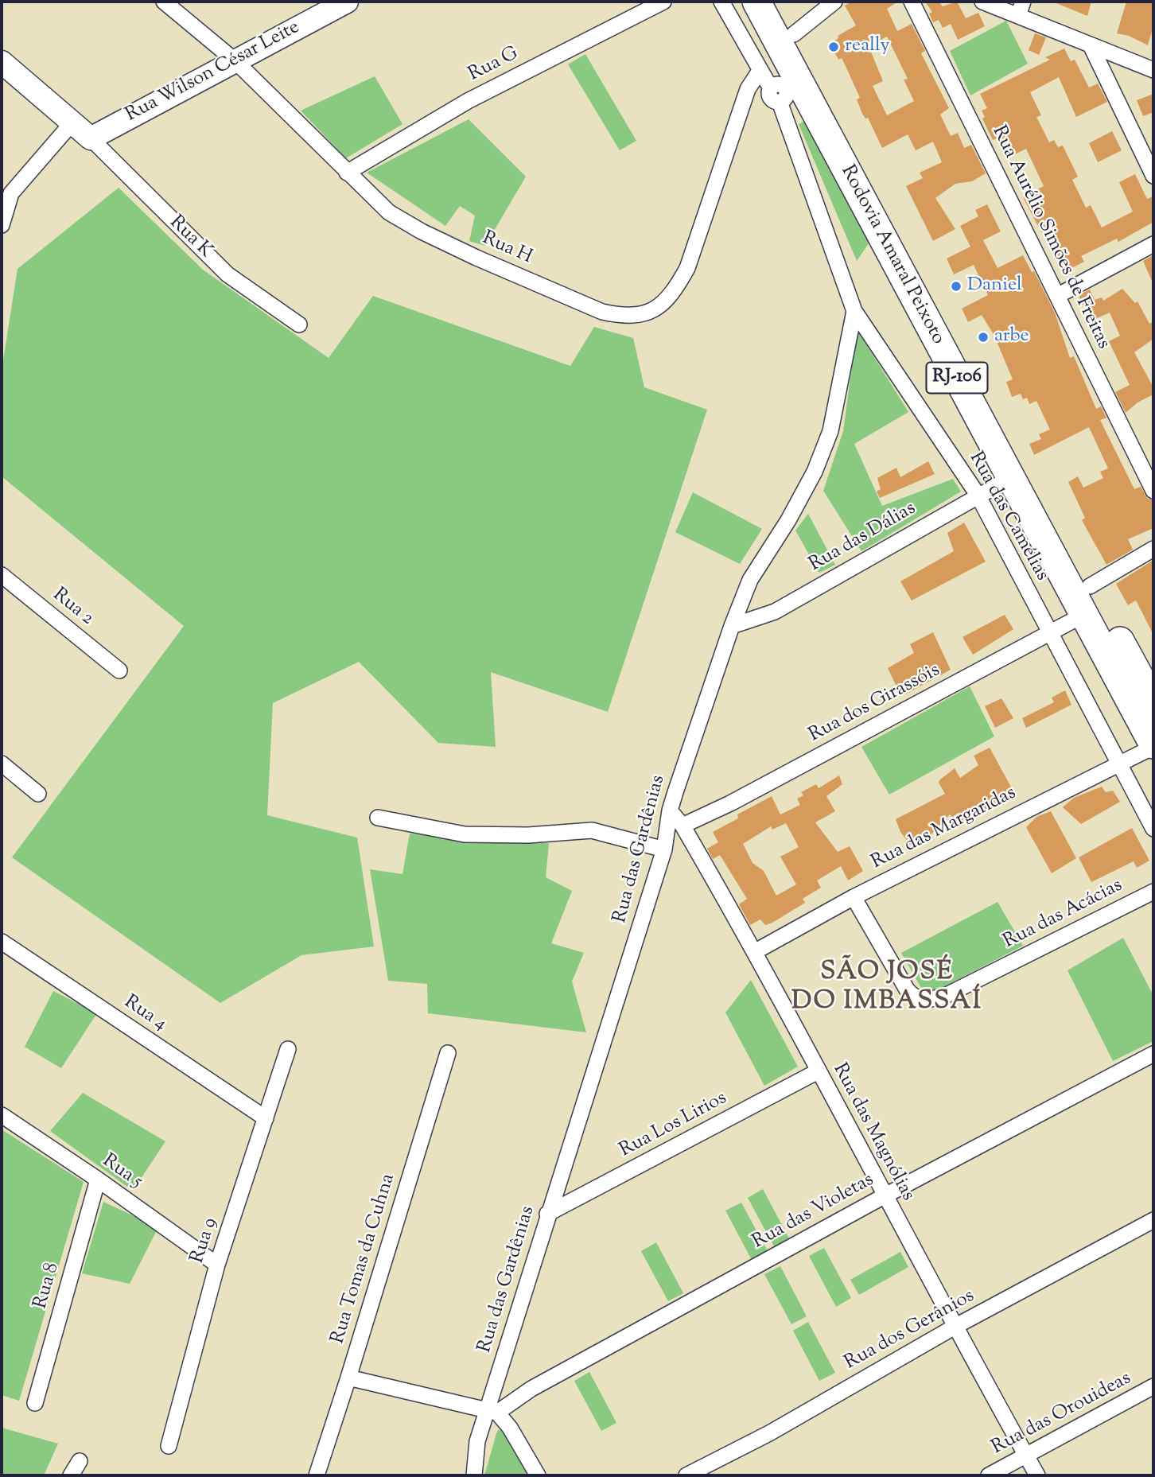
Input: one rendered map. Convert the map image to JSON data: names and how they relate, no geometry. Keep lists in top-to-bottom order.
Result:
{
  "streets": {
    "highway": ["Rodovia Amaral Peixoto", "RJ-106"],
    "street": [
      "Rua G",
      "Rua Wilson César Leite",
      "Rua K",
      "Rua Aurélio Simões de Freitas",
      "Rua H",
      "Rua das Camélias",
      "Rua das Dálias",
      "Rua 2",
      "Rua dos Girassóis",
      "Rua das Margaridas",
      "Rua das Gardênias",
      "Rua das Acácias",
      "Rua 4",
      "Rua Los Lirios",
      "Rua das Magnólias",
      "Rua 5",
      "Rua das Violetas",
      "Rua 9",
      "Rua Tomas da Cuhna",
      "Rua 8",
      "Rua dos Gerânios",
      "Rua das Orouideas"
    ]
  },
  "crossings": [
    ["Rua G", "Rua H"],
    ["Rua Wilson César Leite", "Rua K"],
    ["Rua Wilson César Leite", "Rua H"],
    ["Rua H", "Rua das Camélias"],
    ["Rodovia Amaral Peixoto", "Rua das Dálias"],
    ["Rodovia Amaral Peixoto", "Rua dos Girassóis"],
    ["Rodovia Amaral Peixoto", "Rua das Margaridas"],
    ["Rua das Camélias", "Rua das Dálias"],
    ["Rua das Camélias", "Rua dos Girassóis"],
    ["Rua das Camélias", "Rua das Margaridas"],
    ["Rua das Camélias", "Rua das Gardênias"],
    ["Rua das Dálias", "Rua das Gardênias"],
    ["Rua dos Girassóis", "Rua das Magnólias"],
    ["Rua das Margaridas", "Rua das Acácias"],
    ["Rua das Margaridas", "Rua das Magnólias"],
    ["Rua das Gardênias", "Rua Los Lirios"],
    ["Rua das Gardênias", "Rua das Magnólias"],
    ["Rua das Gardênias", "Rua das Violetas"],
    ["Rua 4", "Rua 9"],
    ["Rua Los Lirios", "Rua das Magnólias"],
    ["Rua das Magnólias", "Rua das Violetas"],
    ["Rua das Magnólias", "Rua dos Gerânios"],
    ["Rua das Magnólias", "Rua das Orouideas"],
    ["Rua 5", "Rua 9"],
    ["Rua 5", "Rua 8"]
  ],
  "districts": ["SÃO JOSÉ DO IMBASSAÍ"],
  "places": ["really", "Daniel", "arbe"]
}
